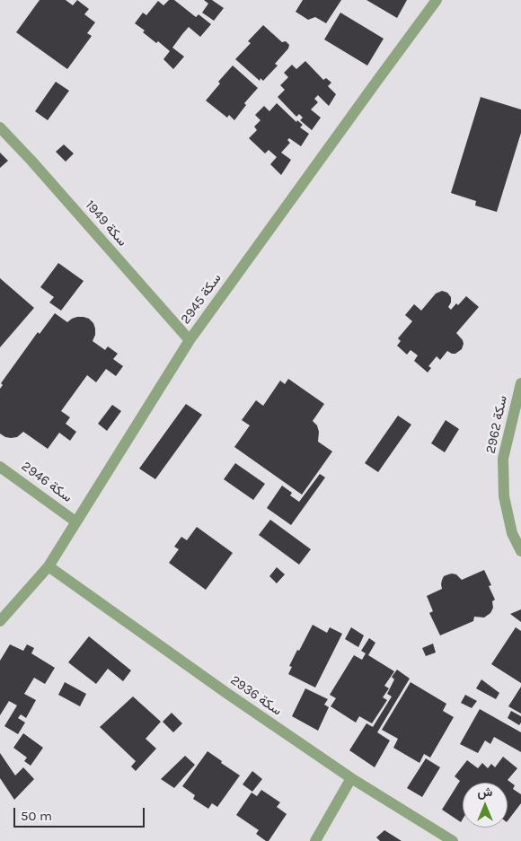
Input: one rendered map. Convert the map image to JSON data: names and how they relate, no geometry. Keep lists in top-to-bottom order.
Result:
{
  "streets": {
    "street": [
      "سكة 1949",
      "سكة 2945",
      "سكة 2962",
      "سكة 2946",
      "سكة 2936"
    ]
  },
  "crossings": [
    ["سكة 1949", "سكة 2945"],
    ["سكة 2945", "سكة 2946"],
    ["سكة 2945", "سكة 2936"]
  ],
  "scale_bar": "50 m",
  "north": "top"
}
